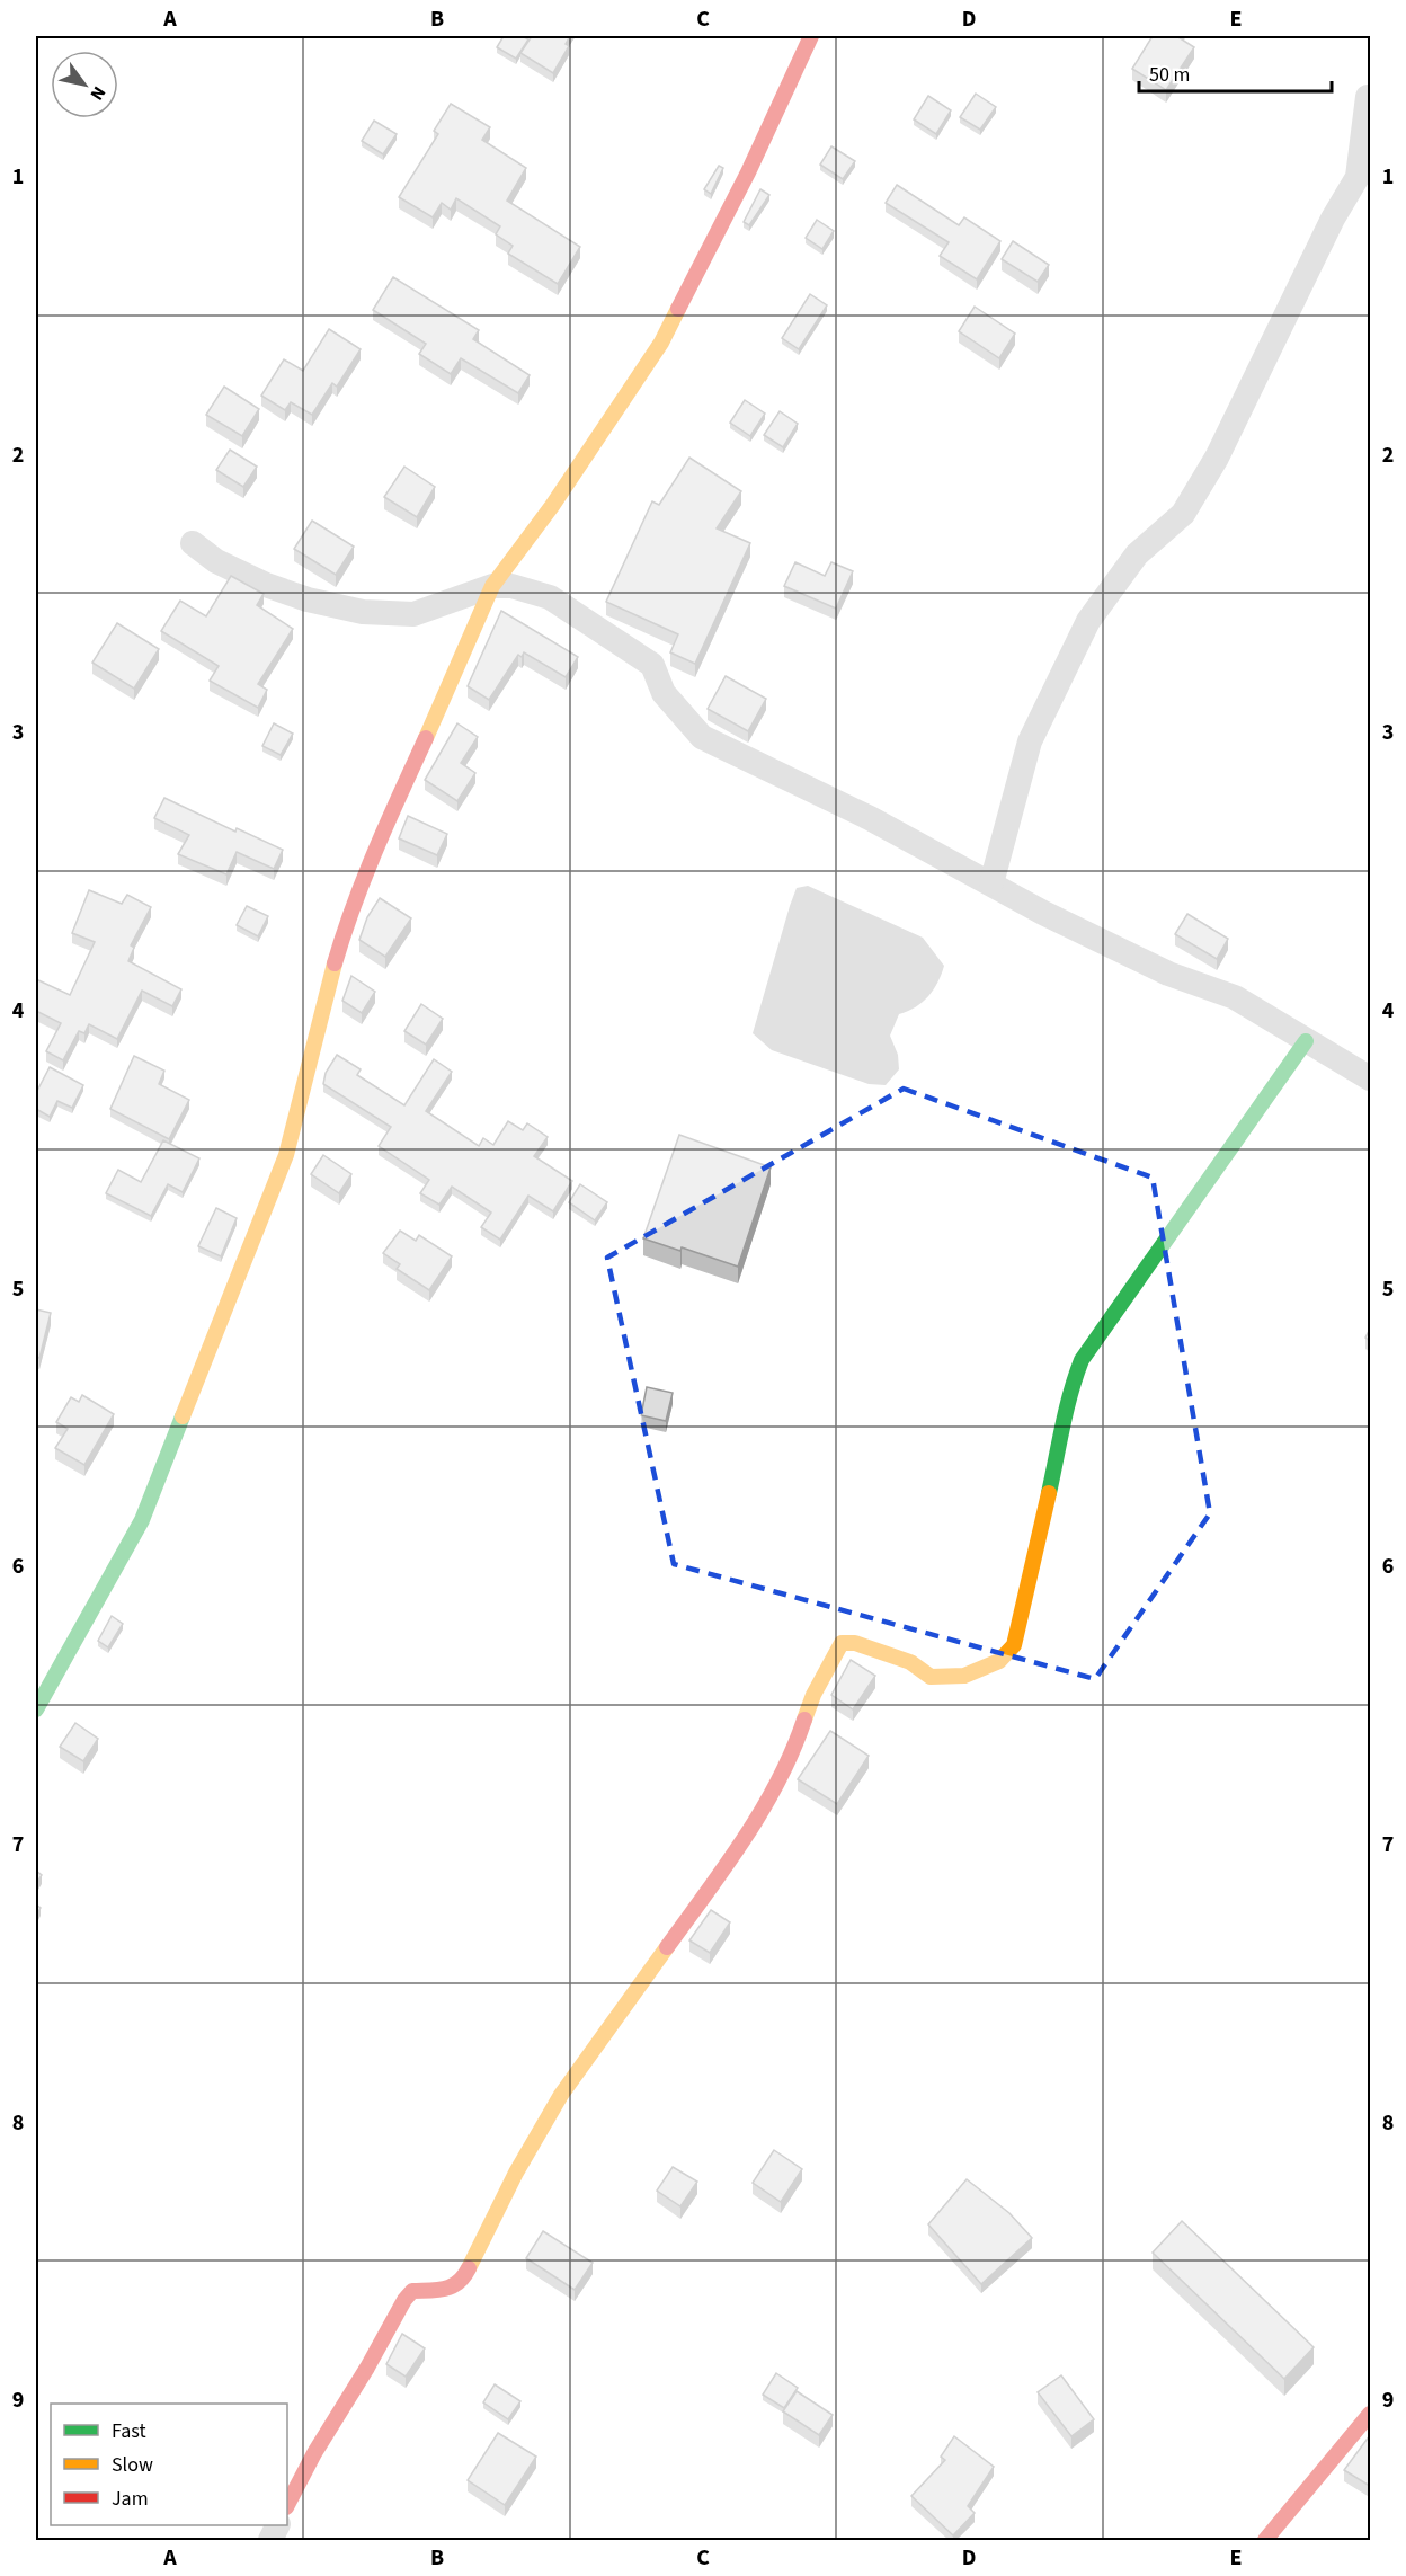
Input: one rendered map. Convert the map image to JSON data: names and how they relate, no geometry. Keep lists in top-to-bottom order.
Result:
{
  "legend": ["Fast", "Slow", "Jam"],
  "scale_bar": "50 m",
  "north": "bottom right",
  "grid": {
    "columns": [
      "A",
      "B",
      "C",
      "D",
      "E"
    ],
    "rows": [
      "1",
      "2",
      "3",
      "4",
      "5",
      "6",
      "7",
      "8",
      "9"
    ]
  }
}
